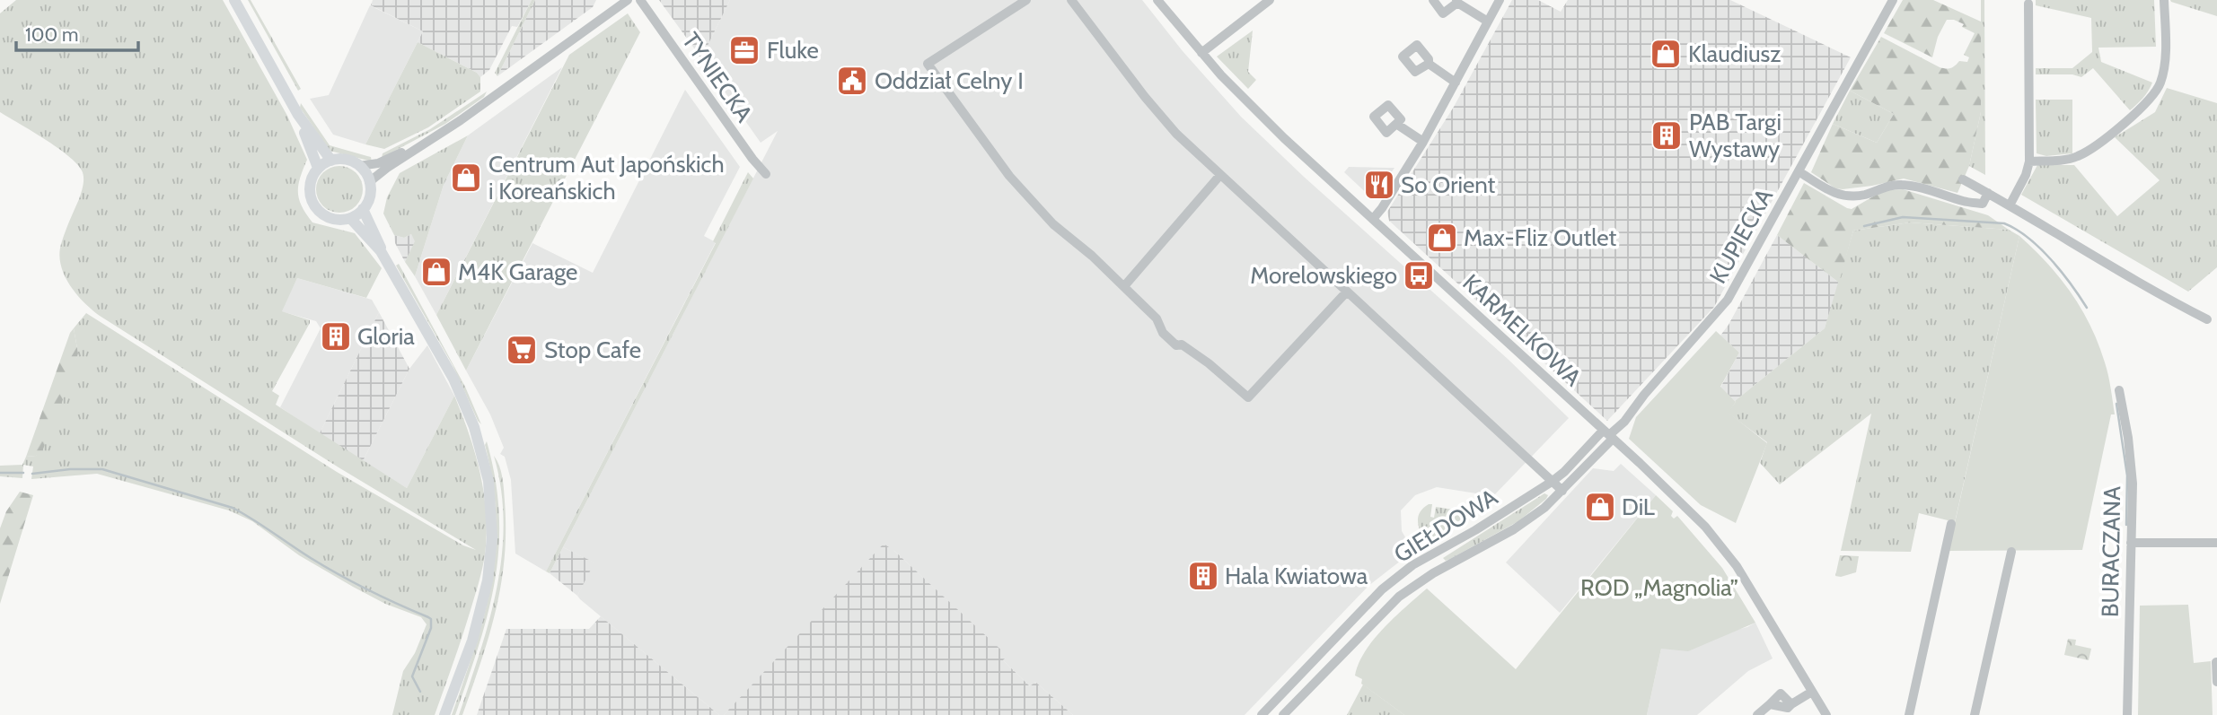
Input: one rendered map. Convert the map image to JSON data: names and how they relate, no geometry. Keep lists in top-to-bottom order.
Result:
{
  "streets": {
    "street": [
      "TYNIECKA",
      "KUPIECKA",
      "KARMELKOWA",
      "GIEŁDOWA",
      "BURACZANA"
    ]
  },
  "crossings": [
    ["KUPIECKA", "KARMELKOWA"],
    ["KUPIECKA", "GIEŁDOWA"],
    ["KARMELKOWA", "GIEŁDOWA"]
  ],
  "parks": ["ROD „Magnolia”"],
  "places": {
    "office": ["Fluke"],
    "shop": [
      "Klaudiusz",
      "Centrum Aut Japońskich i Koreańskich",
      "Max-Fliz Outlet",
      "M4K Garage",
      "DiL"
    ],
    "public building": ["Oddział Celny I"],
    "building": ["PAB Targi Wystawy", "Gloria", "Hala Kwiatowa"],
    "restaurant": ["So Orient"],
    "bus stop": ["Morelowskiego"],
    "supermarket": ["Stop Cafe"]
  },
  "scale_bar": "100 m"
}
